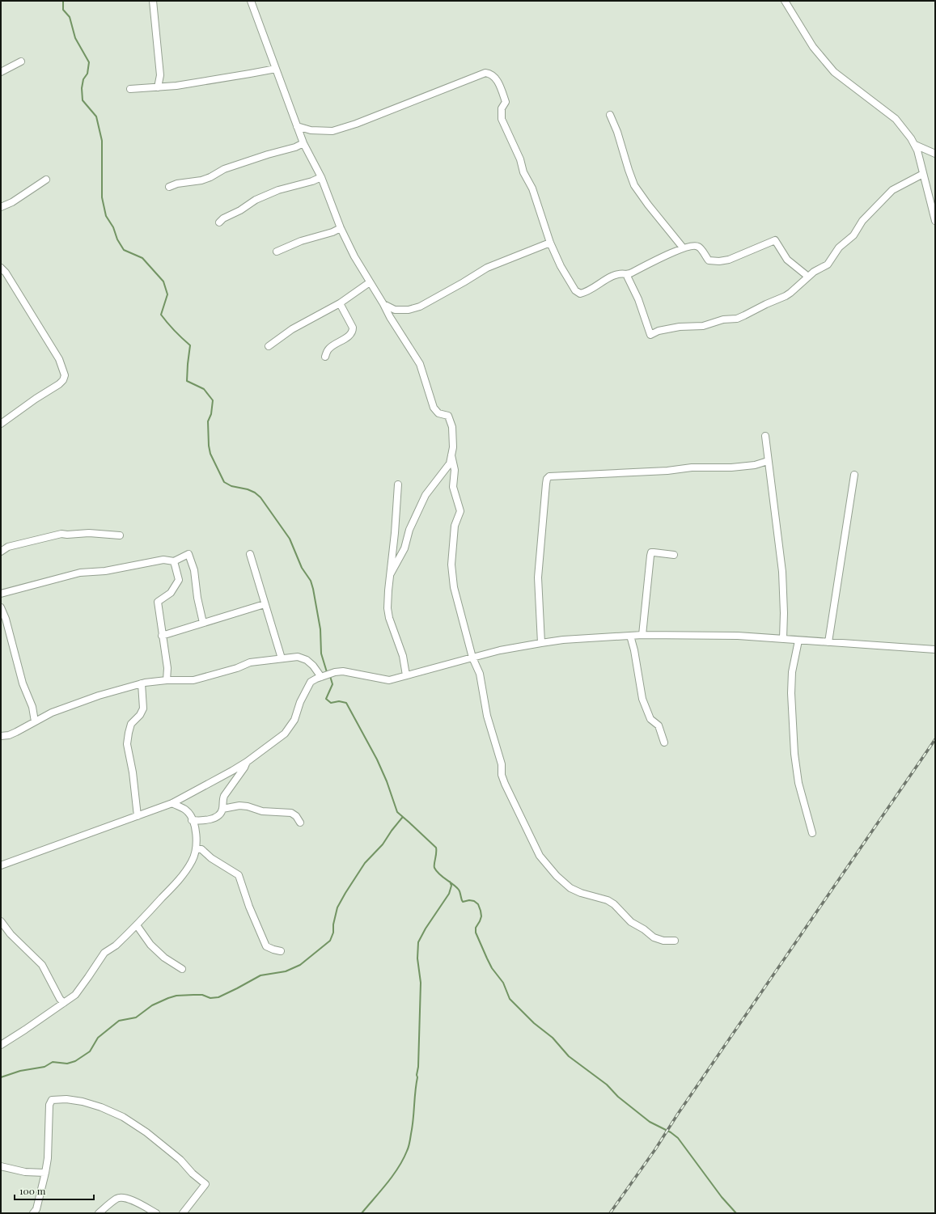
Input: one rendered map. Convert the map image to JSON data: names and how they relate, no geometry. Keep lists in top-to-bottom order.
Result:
{
  "scale_bar": "100 m"
}
